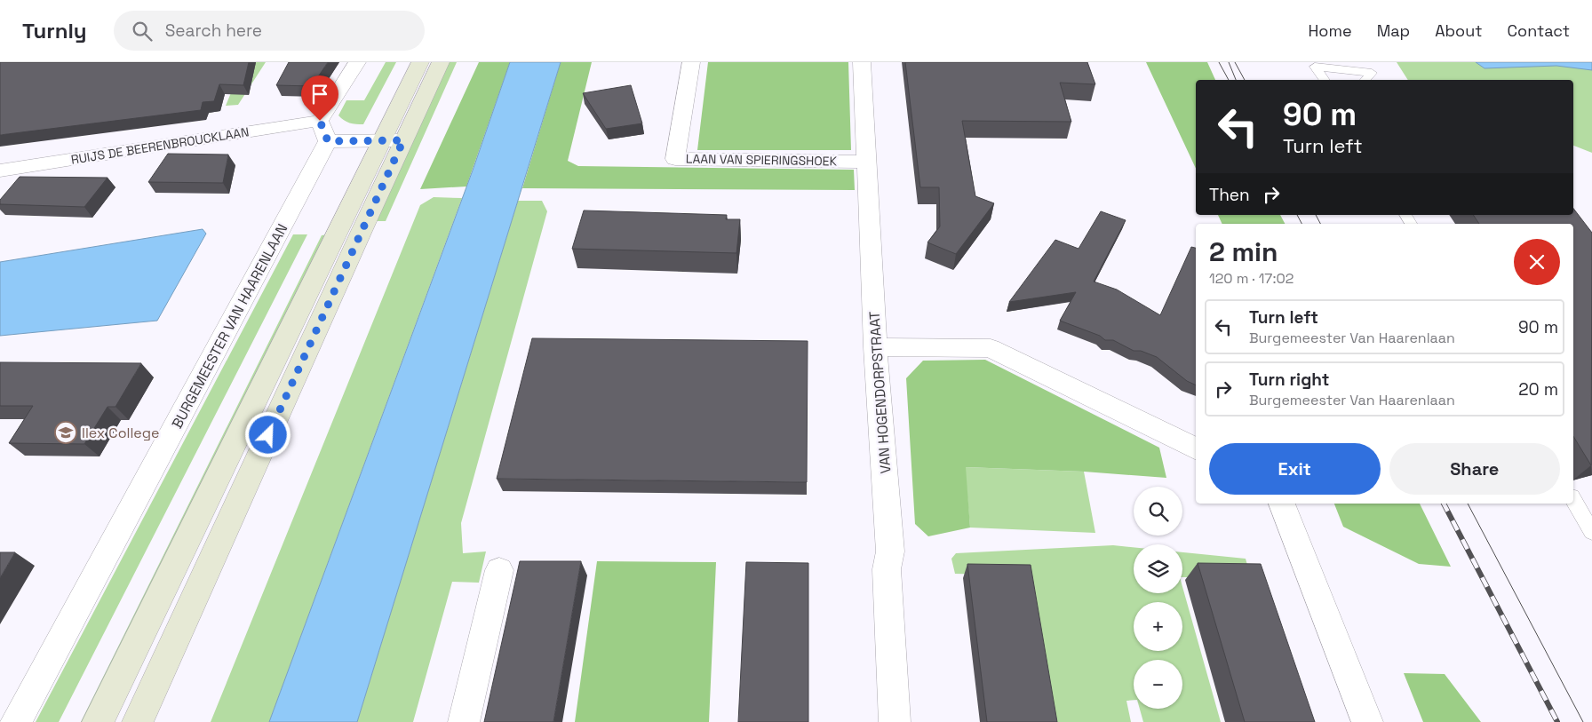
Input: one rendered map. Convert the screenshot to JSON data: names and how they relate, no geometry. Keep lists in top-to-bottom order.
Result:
{
  "streets": {
    "street": [
      "RUIJS DE BEERENBROUCKLAAN",
      "LAAN VAN SPIERINGSHOEK",
      "BURGEMEESTER VAN HAARENLAAN",
      "VAN HOGENDORPSTRAAT"
    ]
  },
  "crossings": [
    ["RUIJS DE BEERENBROUCKLAAN", "BURGEMEESTER VAN HAARENLAAN"],
    ["LAAN VAN SPIERINGSHOEK", "VAN HOGENDORPSTRAAT"]
  ],
  "places": {
    "school or university": ["Ilex College"]
  },
  "page": {
    "header": "Turnly",
    "search": "Search here",
    "nav": [
      "Home",
      "Map",
      "About",
      "Contact"
    ],
    "turn": ["90 m", "Turn left"],
    "then": "Then",
    "heading": ["2 min", "120 m · 17:02"],
    "list": [
      {
        "name": "Turn left",
        "note": "Burgemeester Van Haarenlaan",
        "value": "90 m"
      },
      {
        "name": "Turn right",
        "note": "Burgemeester Van Haarenlaan",
        "value": "20 m"
      }
    ],
    "buttons": ["Exit", "Share"],
    "map_buttons": ["+", "−"]
  }
}
